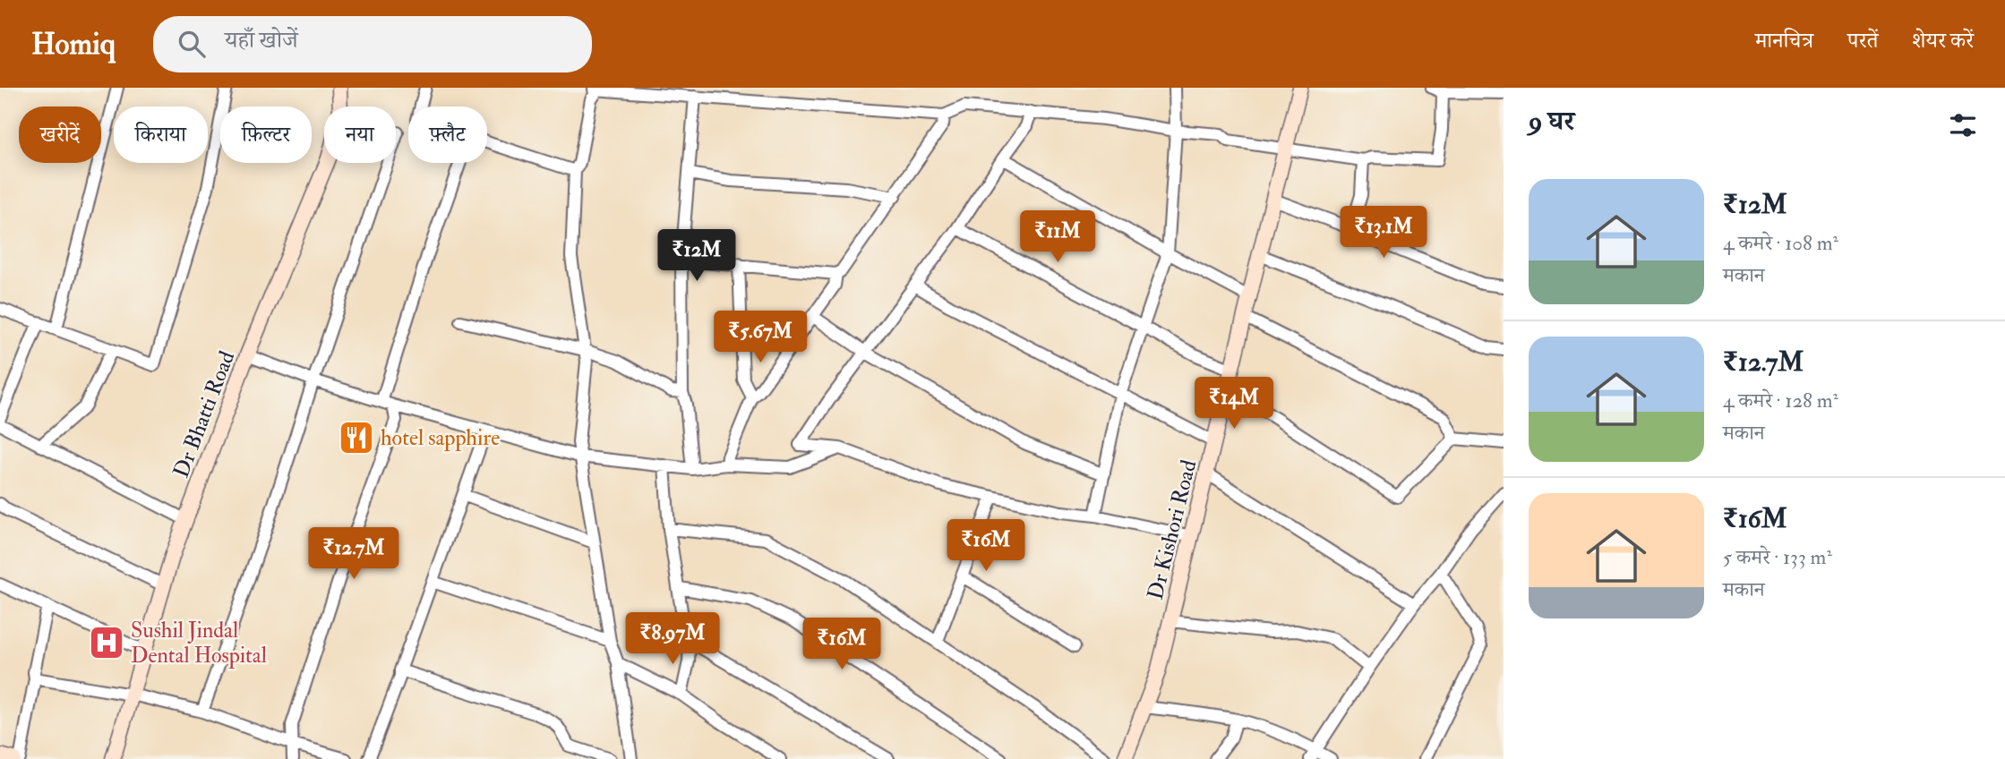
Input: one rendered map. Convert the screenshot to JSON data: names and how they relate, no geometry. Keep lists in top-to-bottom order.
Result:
{
  "streets": {
    "street": ["Dr Bhatti Road", "Dr Kishori Road"]
  },
  "places": {
    "restaurant": ["hotel sapphire"],
    "hospital": ["Sushil Jindal Dental Hospital"]
  },
  "page": {
    "header": "Homiq",
    "search": "यहाँ खोजें",
    "nav": ["मानचित्र", "परतें", "शेयर करें"],
    "heading": "9 घर",
    "chip": [
      "खरीदें",
      "किराया",
      "फ़िल्टर",
      "नया",
      "फ़्लैट"
    ],
    "list": [
      {
        "name": "₹12M",
        "note": "4 कमरे · 108 m² · मकान"
      },
      {
        "name": "₹12.7M",
        "note": "4 कमरे · 128 m² · मकान"
      },
      {
        "name": "₹16M",
        "note": "5 कमरे · 133 m² · मकान"
      }
    ],
    "price": [
      "₹13.1M",
      "₹11M",
      "₹12M",
      "₹5.67M",
      "₹14M",
      "₹16M",
      "₹12.7M",
      "₹8.97M",
      "₹16M"
    ]
  }
}
